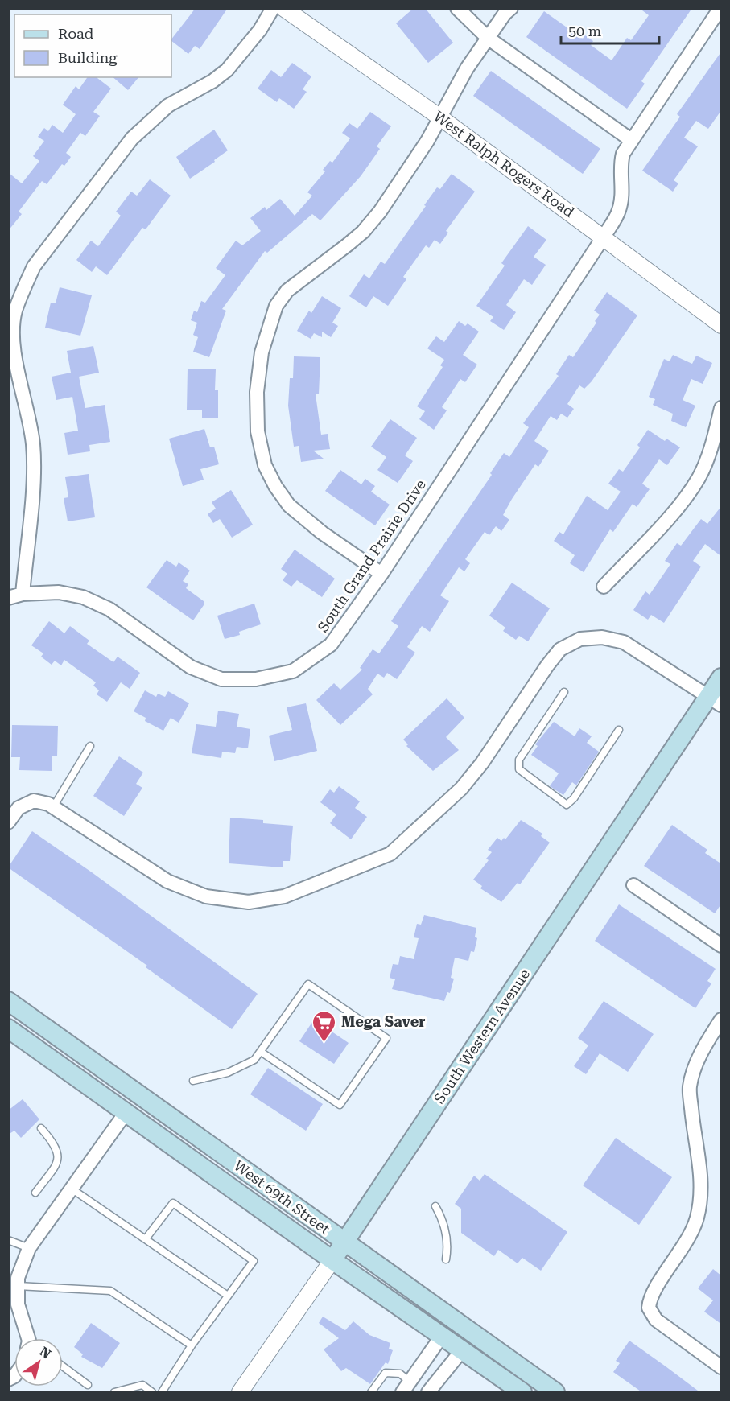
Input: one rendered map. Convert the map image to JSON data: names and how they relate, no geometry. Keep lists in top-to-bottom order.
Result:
{
  "streets": {
    "main road": ["South Western Avenue", "West 69th Street"],
    "street": ["West Ralph Rogers Road", "South Grand Prairie Drive"]
  },
  "crossings": [
    ["West Ralph Rogers Road", "South Grand Prairie Drive"],
    ["South Western Avenue", "West 69th Street"]
  ],
  "places": {
    "supermarket": ["Mega Saver"]
  },
  "legend": ["Road", "Building"],
  "scale_bar": "50 m",
  "north": "top right"
}
